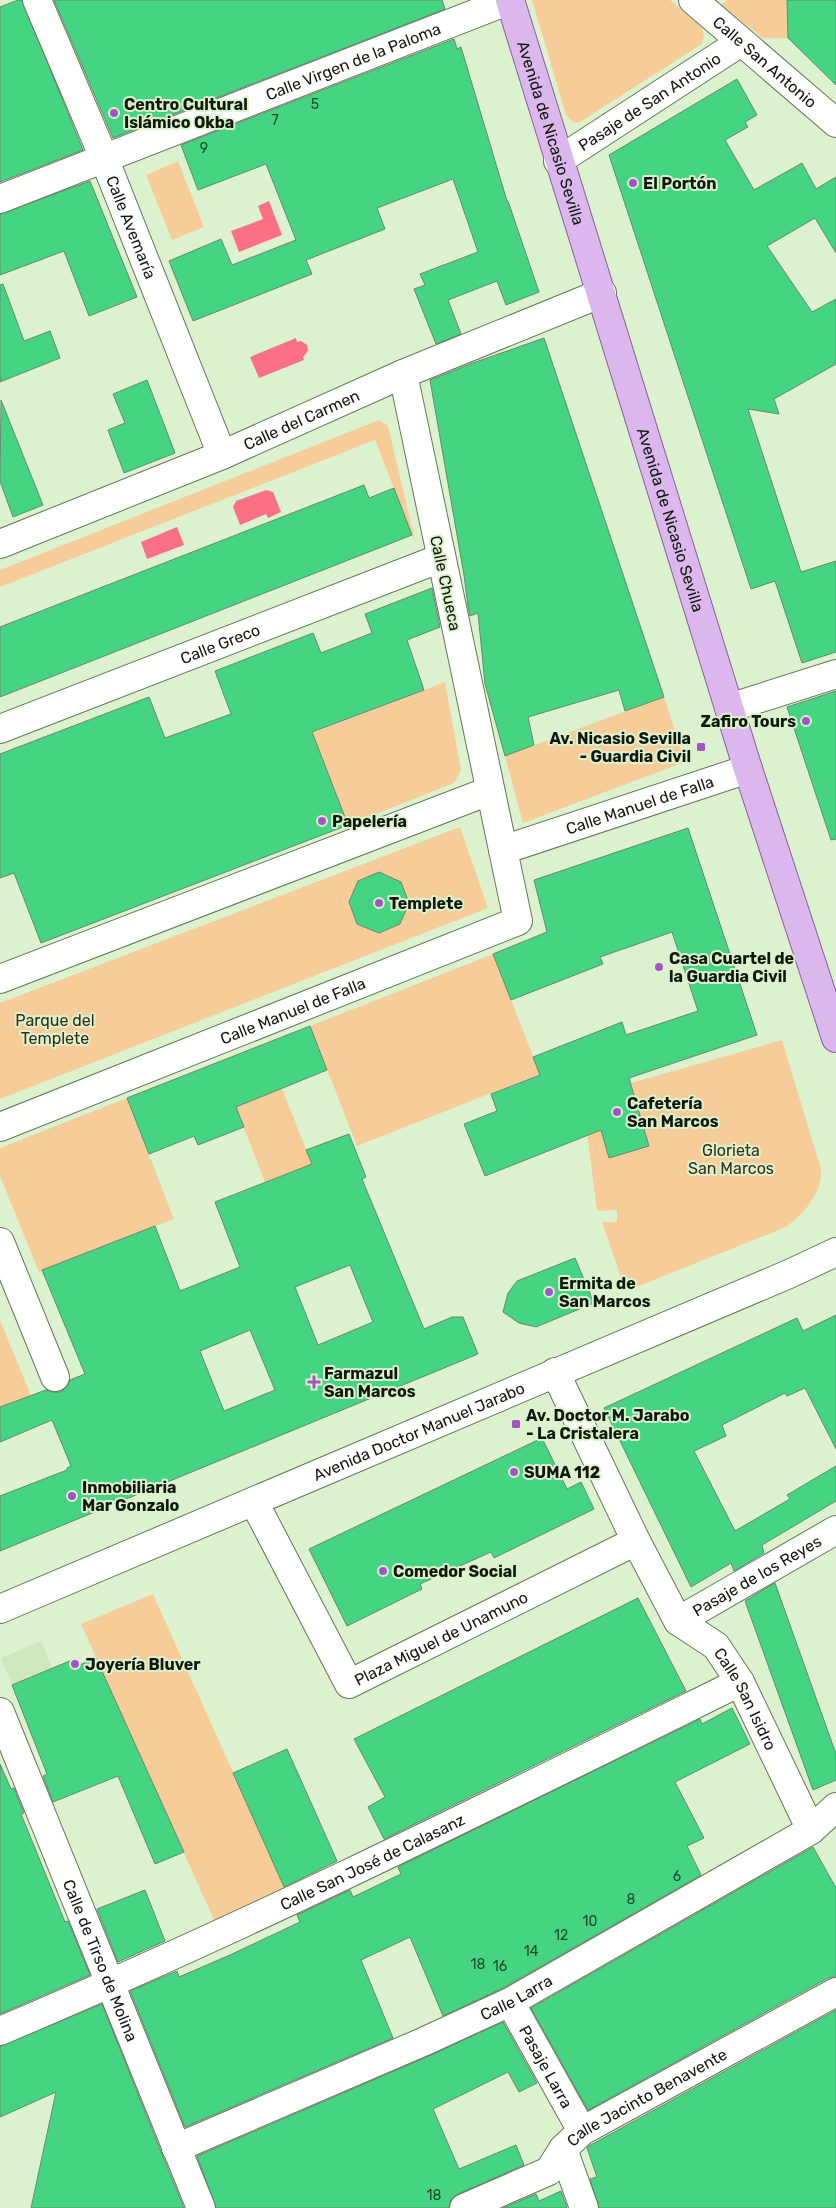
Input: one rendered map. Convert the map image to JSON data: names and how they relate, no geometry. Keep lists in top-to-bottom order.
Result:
{
  "streets": {
    "main road": ["Avenida de Nicasio Sevilla"],
    "street": [
      "Calle Virgen de la Paloma",
      "Calle San Antonio",
      "Pasaje de San Antonio",
      "Calle Avemaría",
      "Calle del Carmen",
      "Calle Chueca",
      "Calle Greco",
      "Calle Manuel de Falla",
      "Avenida Doctor Manuel Jarabo",
      "Pasaje de los Reyes",
      "Plaza Miguel de Unamuno",
      "Calle San Isidro",
      "Calle San José de Calasanz",
      "Calle de Tirso de Molina",
      "Calle Larra",
      "Pasaje Larra",
      "Calle Jacinto Benavente"
    ]
  },
  "crossings": [
    ["Calle Virgen de la Paloma", "Avenida de Nicasio Sevilla"],
    ["Calle Virgen de la Paloma", "Calle Avemaría"],
    ["Calle San Antonio", "Pasaje de San Antonio"],
    ["Pasaje de San Antonio", "Avenida de Nicasio Sevilla"],
    ["Avenida de Nicasio Sevilla", "Calle del Carmen"],
    ["Avenida de Nicasio Sevilla", "Calle Manuel de Falla"],
    ["Calle Avemaría", "Calle del Carmen"],
    ["Calle del Carmen", "Calle Chueca"],
    ["Calle Chueca", "Calle Greco"],
    ["Calle Chueca", "Calle Manuel de Falla"],
    ["Avenida Doctor Manuel Jarabo", "Plaza Miguel de Unamuno"],
    ["Pasaje de los Reyes", "Calle San Isidro"],
    ["Plaza Miguel de Unamuno", "Calle San Isidro"],
    ["Calle San Isidro", "Calle San José de Calasanz"],
    ["Calle San Isidro", "Calle Larra"],
    ["Calle San José de Calasanz", "Calle de Tirso de Molina"],
    ["Calle de Tirso de Molina", "Calle Larra"],
    ["Calle Larra", "Pasaje Larra"],
    ["Pasaje Larra", "Calle Jacinto Benavente"]
  ],
  "parks": ["Parque del Templete", "Glorieta San Marcos"],
  "places": {
    "other": [
      "Centro Cultural Islámico Okba",
      "El Portón",
      "Zafiro Tours",
      "Papelería",
      "Templete",
      "Casa Cuartel de la Guardia Civil",
      "Cafetería San Marcos",
      "Ermita de San Marcos",
      "SUMA 112",
      "Inmobiliaria Mar Gonzalo",
      "Comedor Social",
      "Joyería Bluver"
    ],
    "transit": ["Av. Nicasio Sevilla - Guardia Civil", "Av. Doctor M. Jarabo - La Cristalera"],
    "health": ["Farmazul San Marcos"]
  },
  "house_numbers": [
    "5",
    "7",
    "9",
    "6",
    "8",
    "10",
    "12",
    "14",
    "18",
    "16",
    "18"
  ]
}
